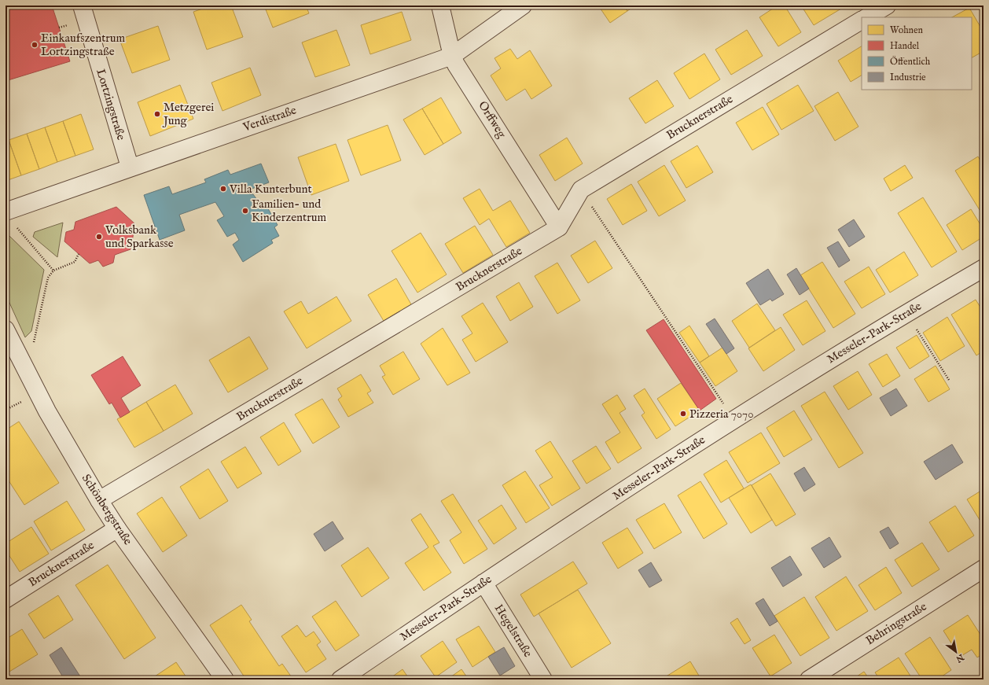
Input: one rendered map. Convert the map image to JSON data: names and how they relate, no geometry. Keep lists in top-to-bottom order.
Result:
{
  "streets": {
    "street": [
      "Lortzingstraße",
      "Brucknerstraße",
      "Verdistraße",
      "Orffweg",
      "Messeler-Park-Straße",
      "Schönbergstraße",
      "Behringstraße",
      "Hegelstraße"
    ]
  },
  "crossings": [
    ["Lortzingstraße", "Verdistraße"],
    ["Brucknerstraße", "Orffweg"],
    ["Brucknerstraße", "Schönbergstraße"],
    ["Verdistraße", "Orffweg"],
    ["Messeler-Park-Straße", "Hegelstraße"]
  ],
  "places": [
    "Einkaufszentrum Lortzingstraße",
    "Metzgerei Jung",
    "Villa Kunterbunt",
    "Familien- und Kinderzentrum",
    "Volksbank und Sparkasse",
    "Pizzeria 7070"
  ],
  "legend": [
    "Wohnen",
    "Handel",
    "Öffentlich",
    "Industrie"
  ],
  "north": "bottom right"
}
